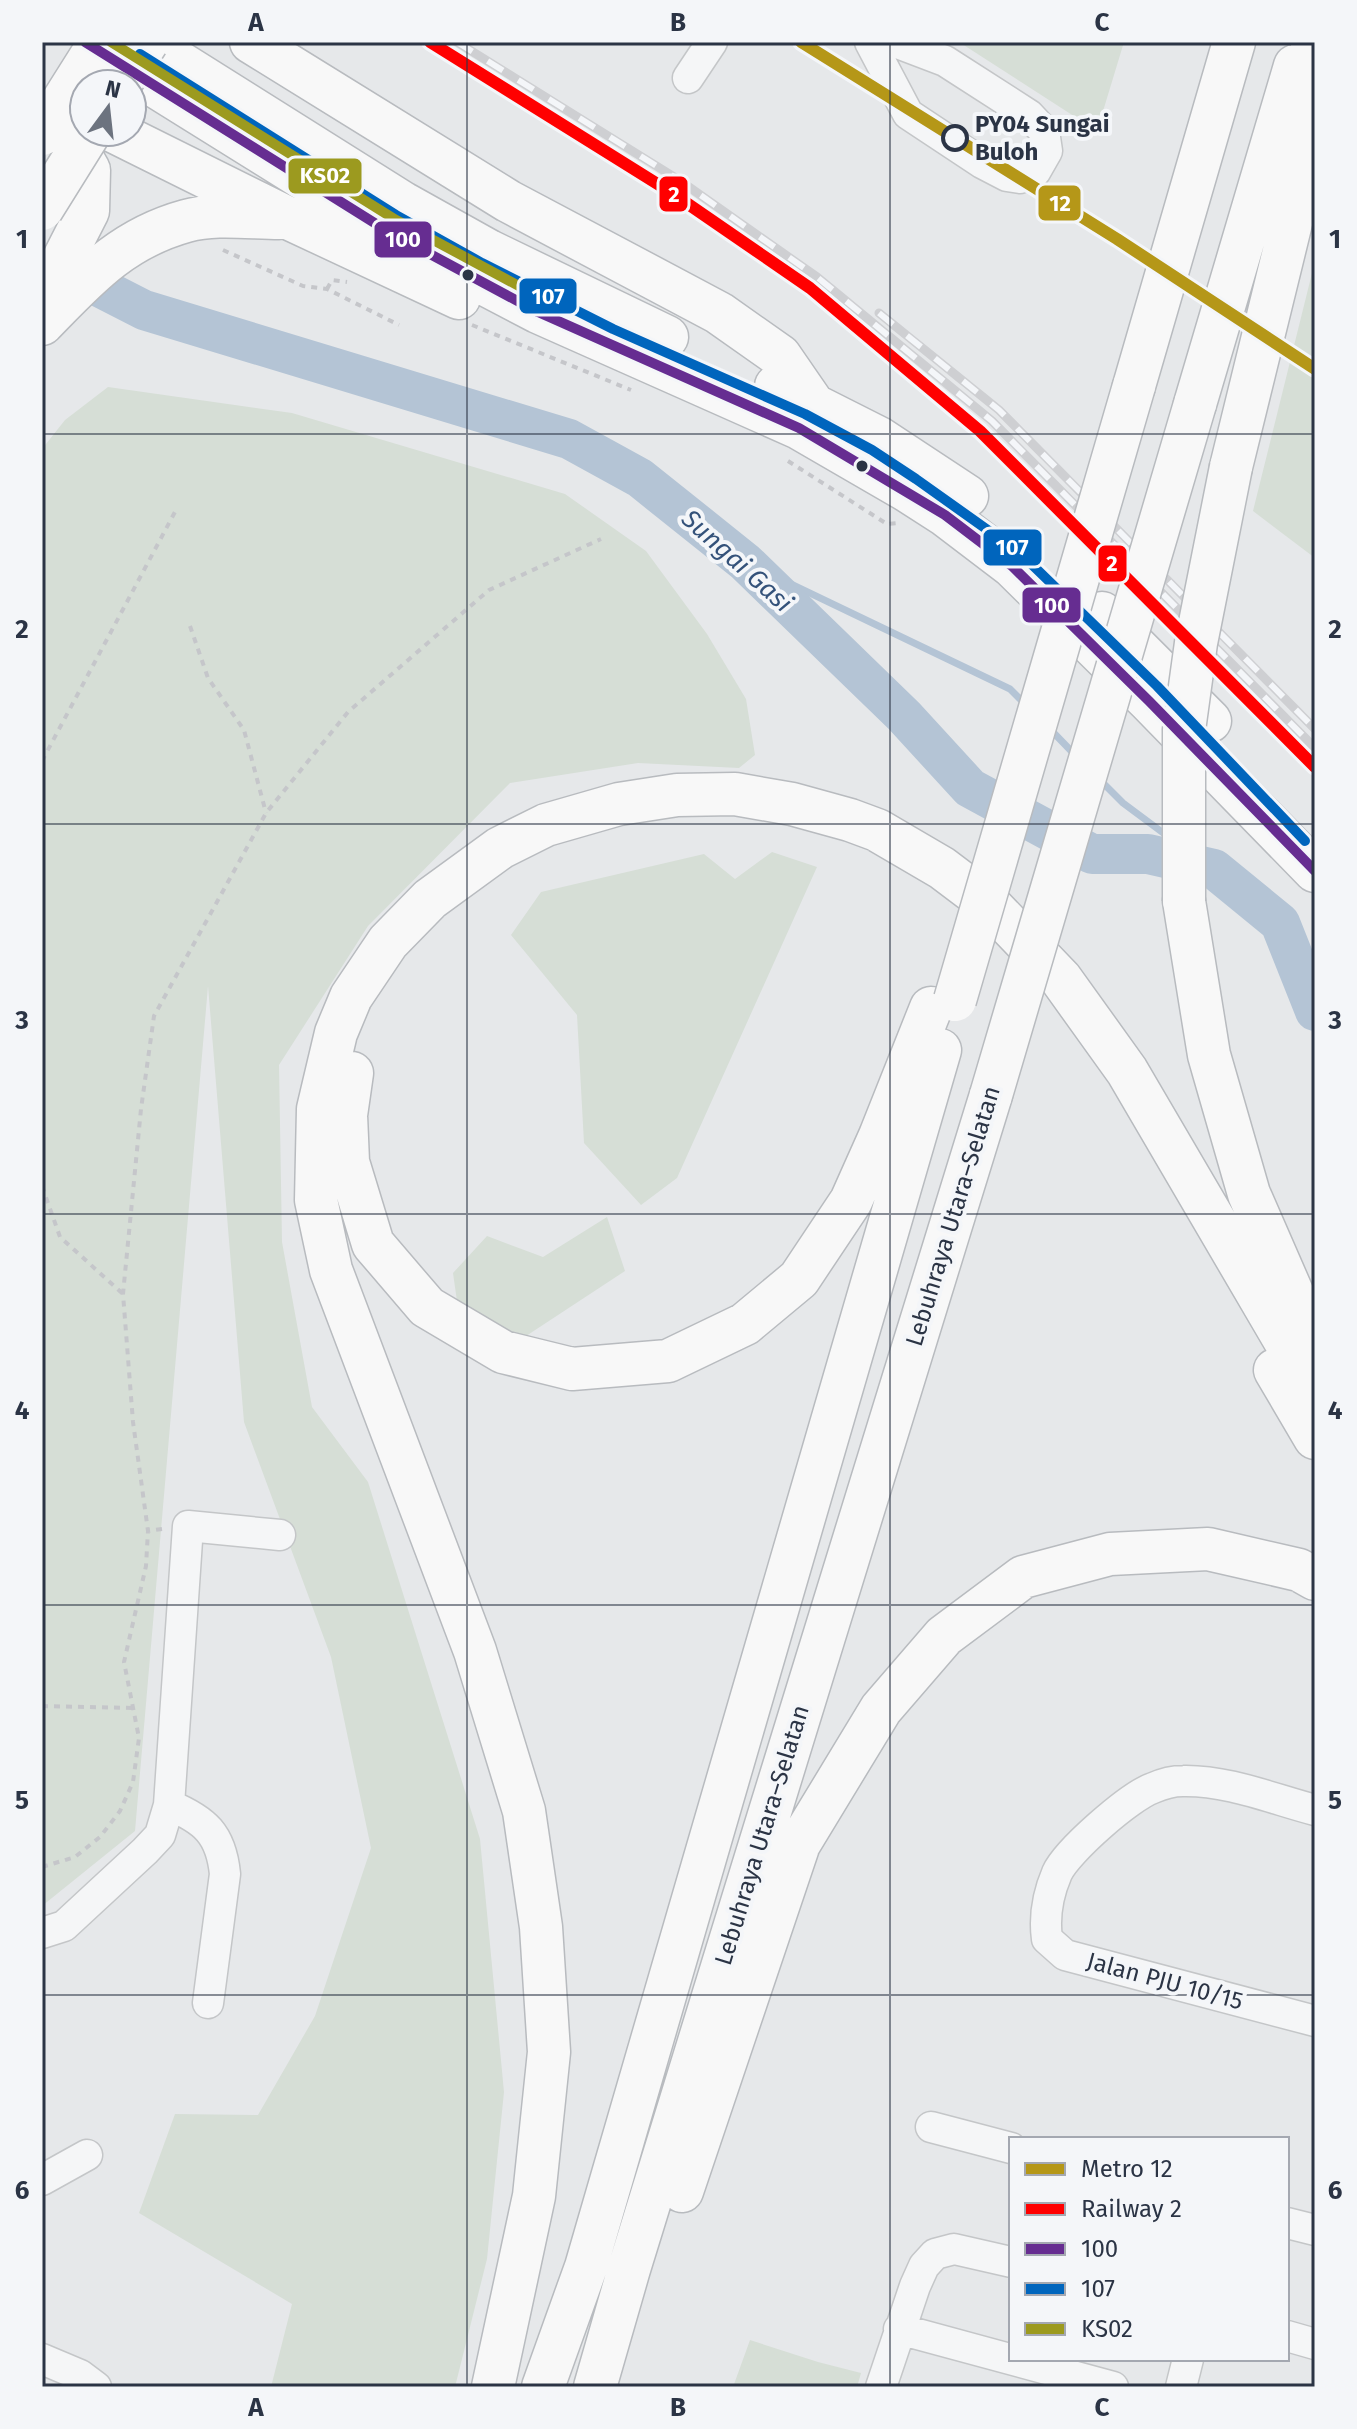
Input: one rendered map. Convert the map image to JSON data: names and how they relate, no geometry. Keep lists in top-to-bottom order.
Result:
{
  "streets": {
    "highway": ["Lebuhraya Utara–Selatan"],
    "street": ["Jalan PJU 10/15"]
  },
  "water": ["Sungai Gasi"],
  "places": ["PY04 Sungai Buloh"],
  "lines": [
    "metro line 12",
    "rail line 2",
    "transit line 100",
    "transit line KS02",
    "transit line 107"
  ],
  "legend": [
    "Metro 12",
    "Railway 2",
    "100",
    "107",
    "KS02"
  ],
  "north": "top",
  "grid": {
    "columns": ["A", "B", "C"],
    "rows": [
      "1",
      "2",
      "3",
      "4",
      "5",
      "6"
    ]
  }
}
